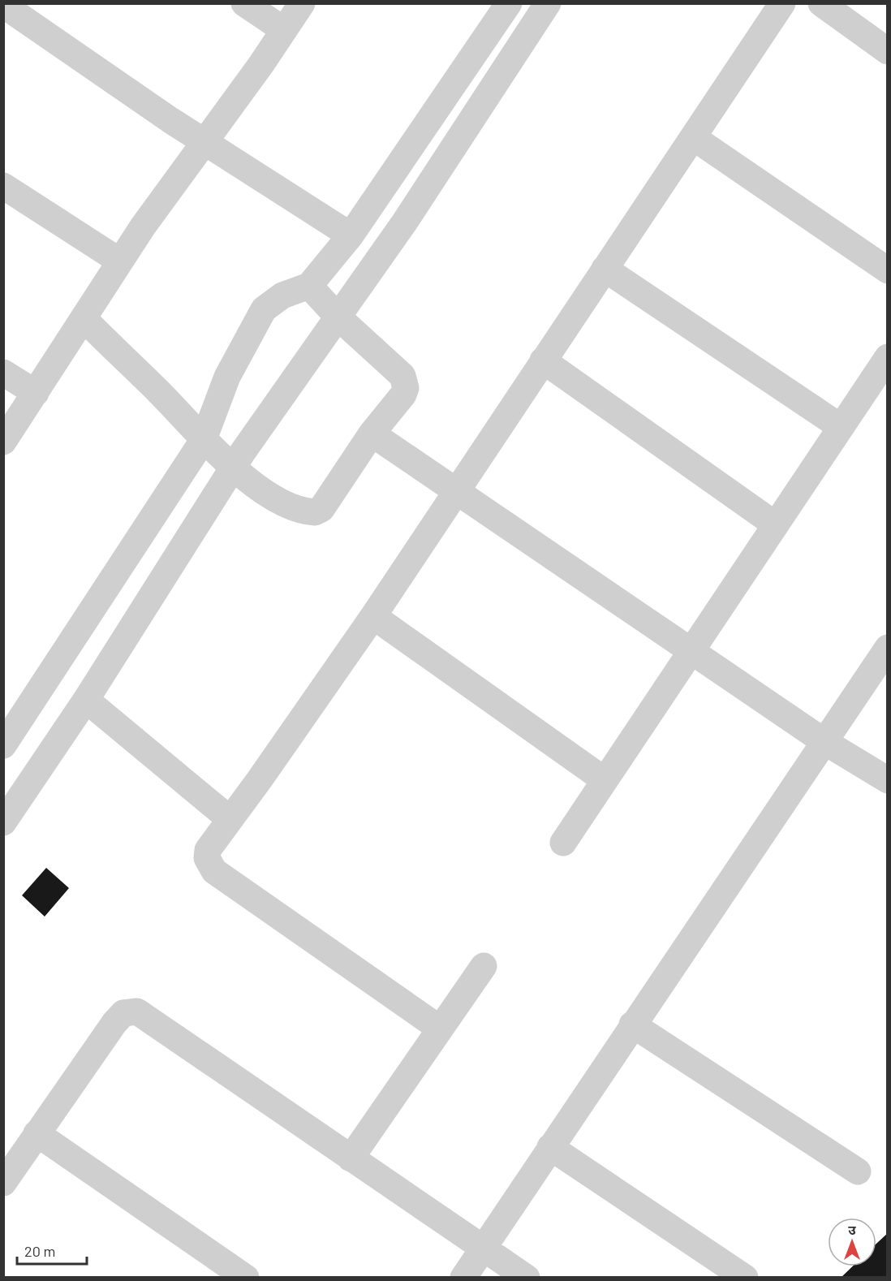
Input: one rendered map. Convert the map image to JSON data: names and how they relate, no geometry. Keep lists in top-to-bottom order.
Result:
{
  "scale_bar": "20 m",
  "north": "top"
}
